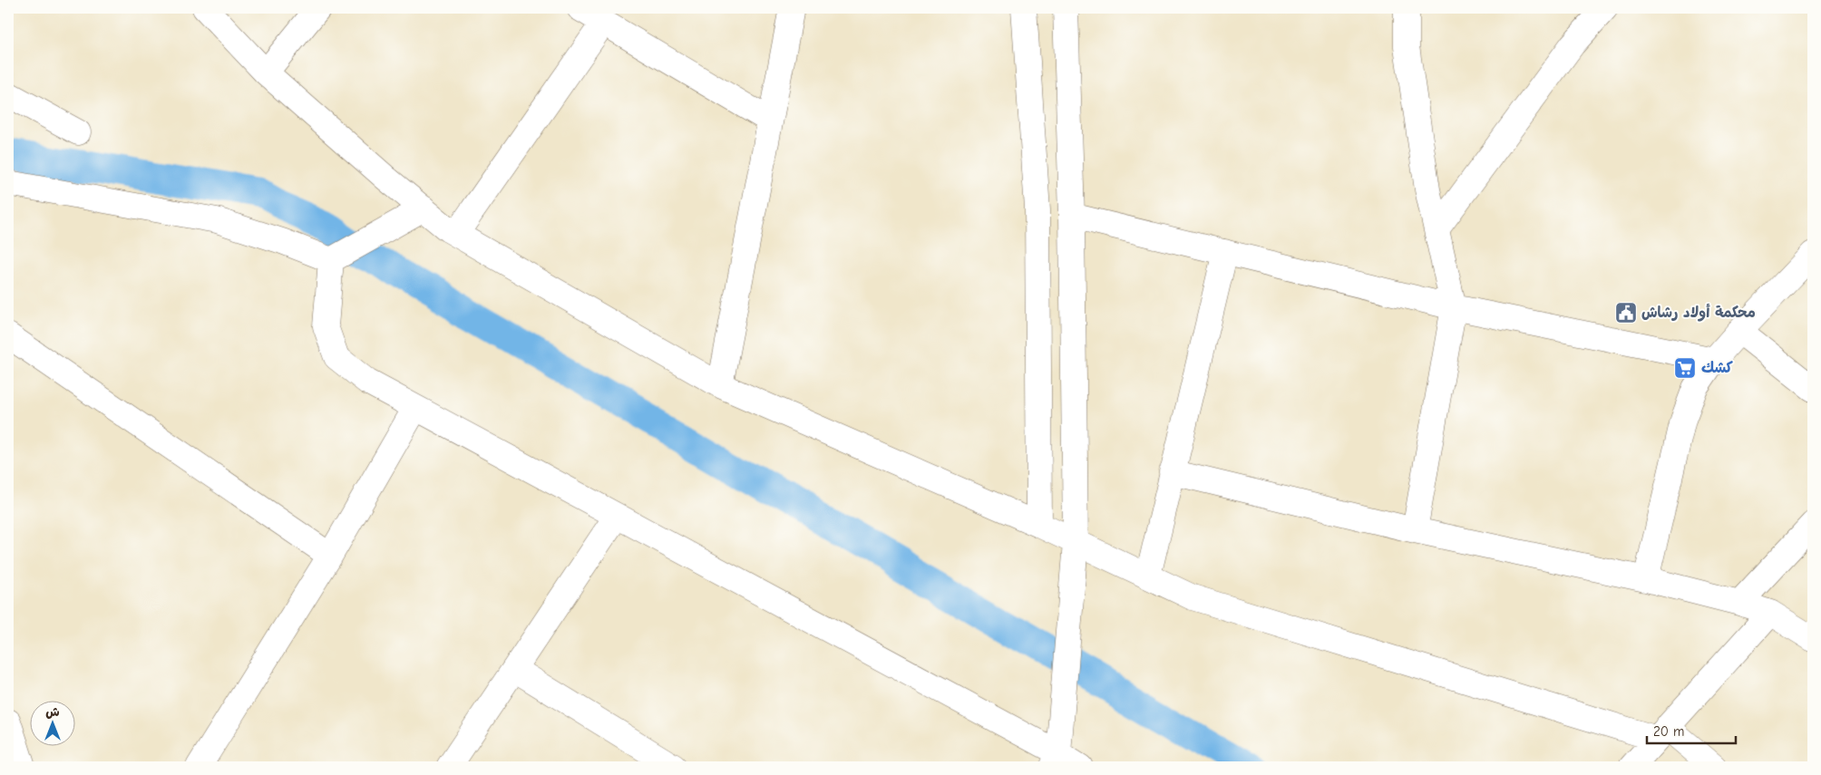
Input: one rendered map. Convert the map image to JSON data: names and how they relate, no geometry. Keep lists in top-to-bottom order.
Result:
{
  "places": {
    "public building": ["محكمة أولاد رشاش"],
    "supermarket": ["كشك"]
  },
  "scale_bar": "20 m",
  "north": "top"
}
